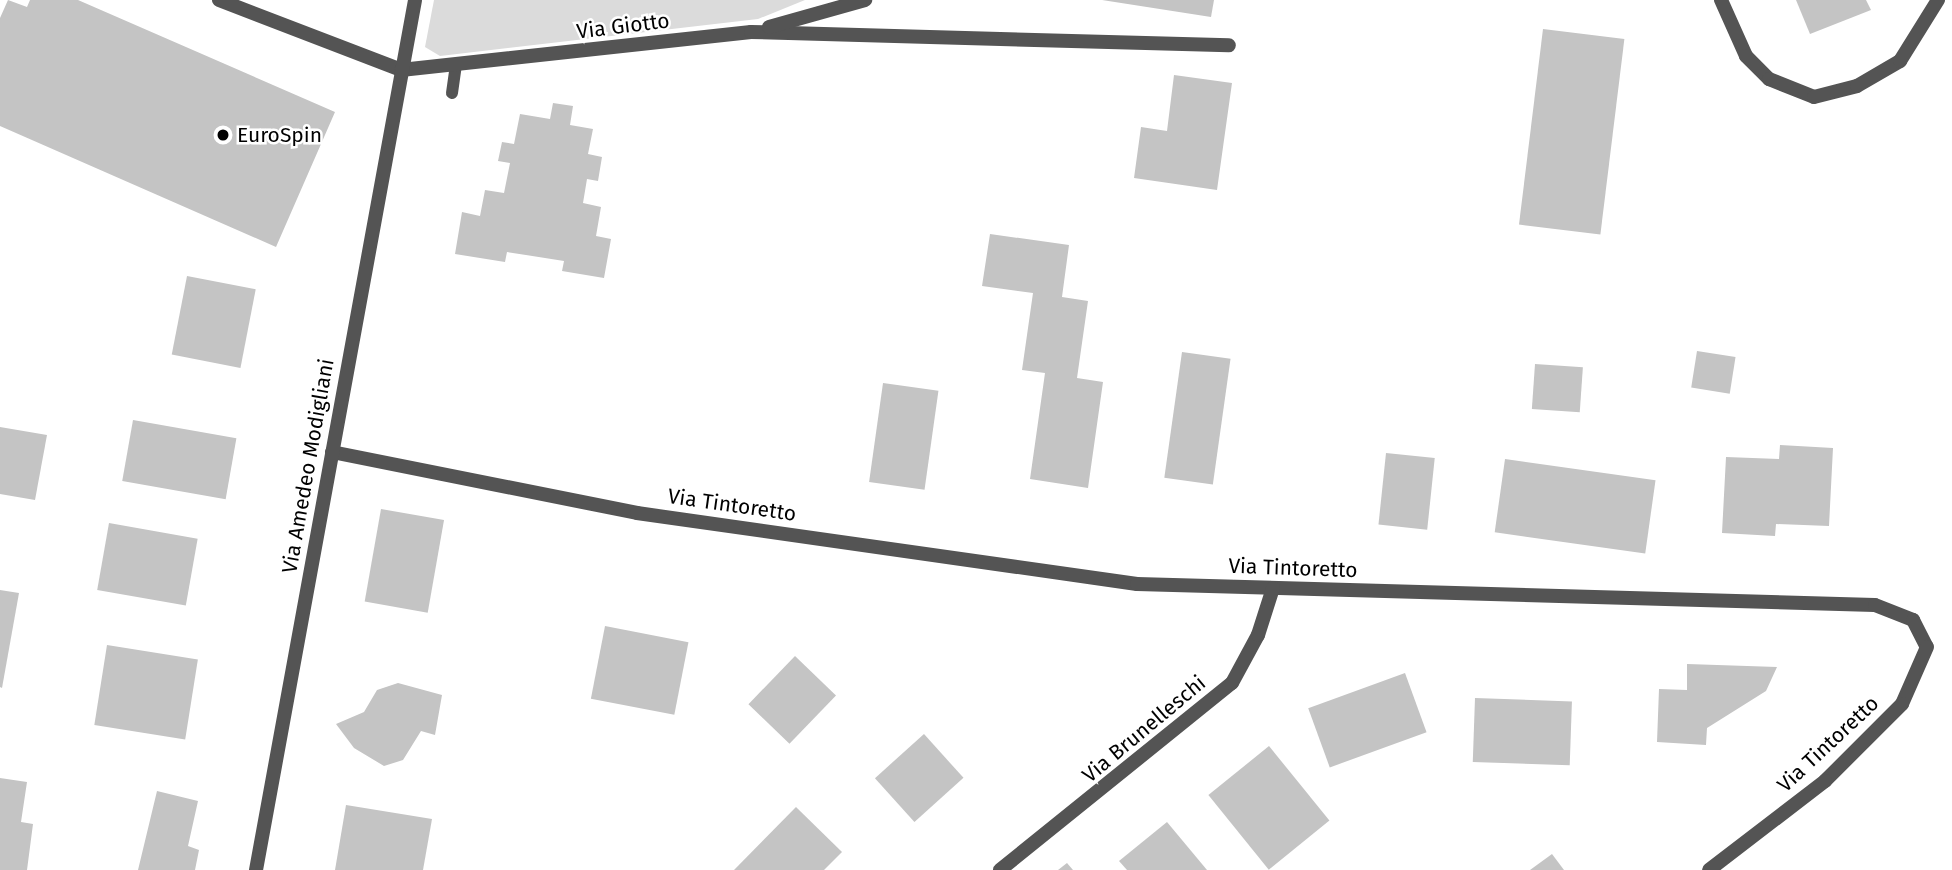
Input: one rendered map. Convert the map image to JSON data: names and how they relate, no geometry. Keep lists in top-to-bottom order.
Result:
{
  "streets": {
    "street": [
      "Via Giotto",
      "Via Amedeo Modigliani",
      "Via Tintoretto",
      "Via Brunelleschi"
    ]
  },
  "crossings": [
    ["Via Giotto", "Via Amedeo Modigliani"],
    ["Via Amedeo Modigliani", "Via Tintoretto"],
    ["Via Tintoretto", "Via Brunelleschi"]
  ],
  "places": ["EuroSpin"]
}
